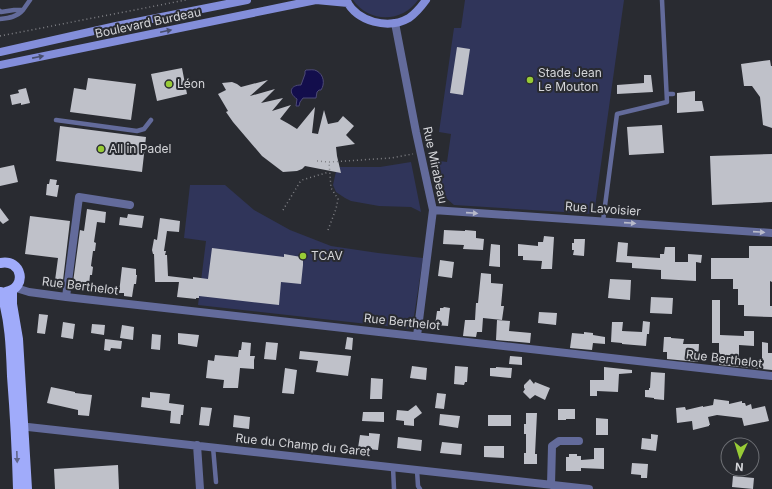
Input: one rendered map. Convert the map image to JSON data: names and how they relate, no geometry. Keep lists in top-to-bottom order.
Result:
{
  "streets": {
    "main road": ["Boulevard Burdeau"],
    "street": [
      "Rue Mirabeau",
      "Rue Lavoisier",
      "Rue Berthelot",
      "Rue du Champ du Garet"
    ]
  },
  "crossings": [
    ["Rue Mirabeau", "Rue Lavoisier"],
    ["Rue Mirabeau", "Rue Berthelot"]
  ],
  "one_way": ["Rue Lavoisier"],
  "places": [
    "Stade Jean Le Mouton",
    "Léon",
    "All in Padel",
    "TCAV"
  ],
  "north": "bottom"
}
